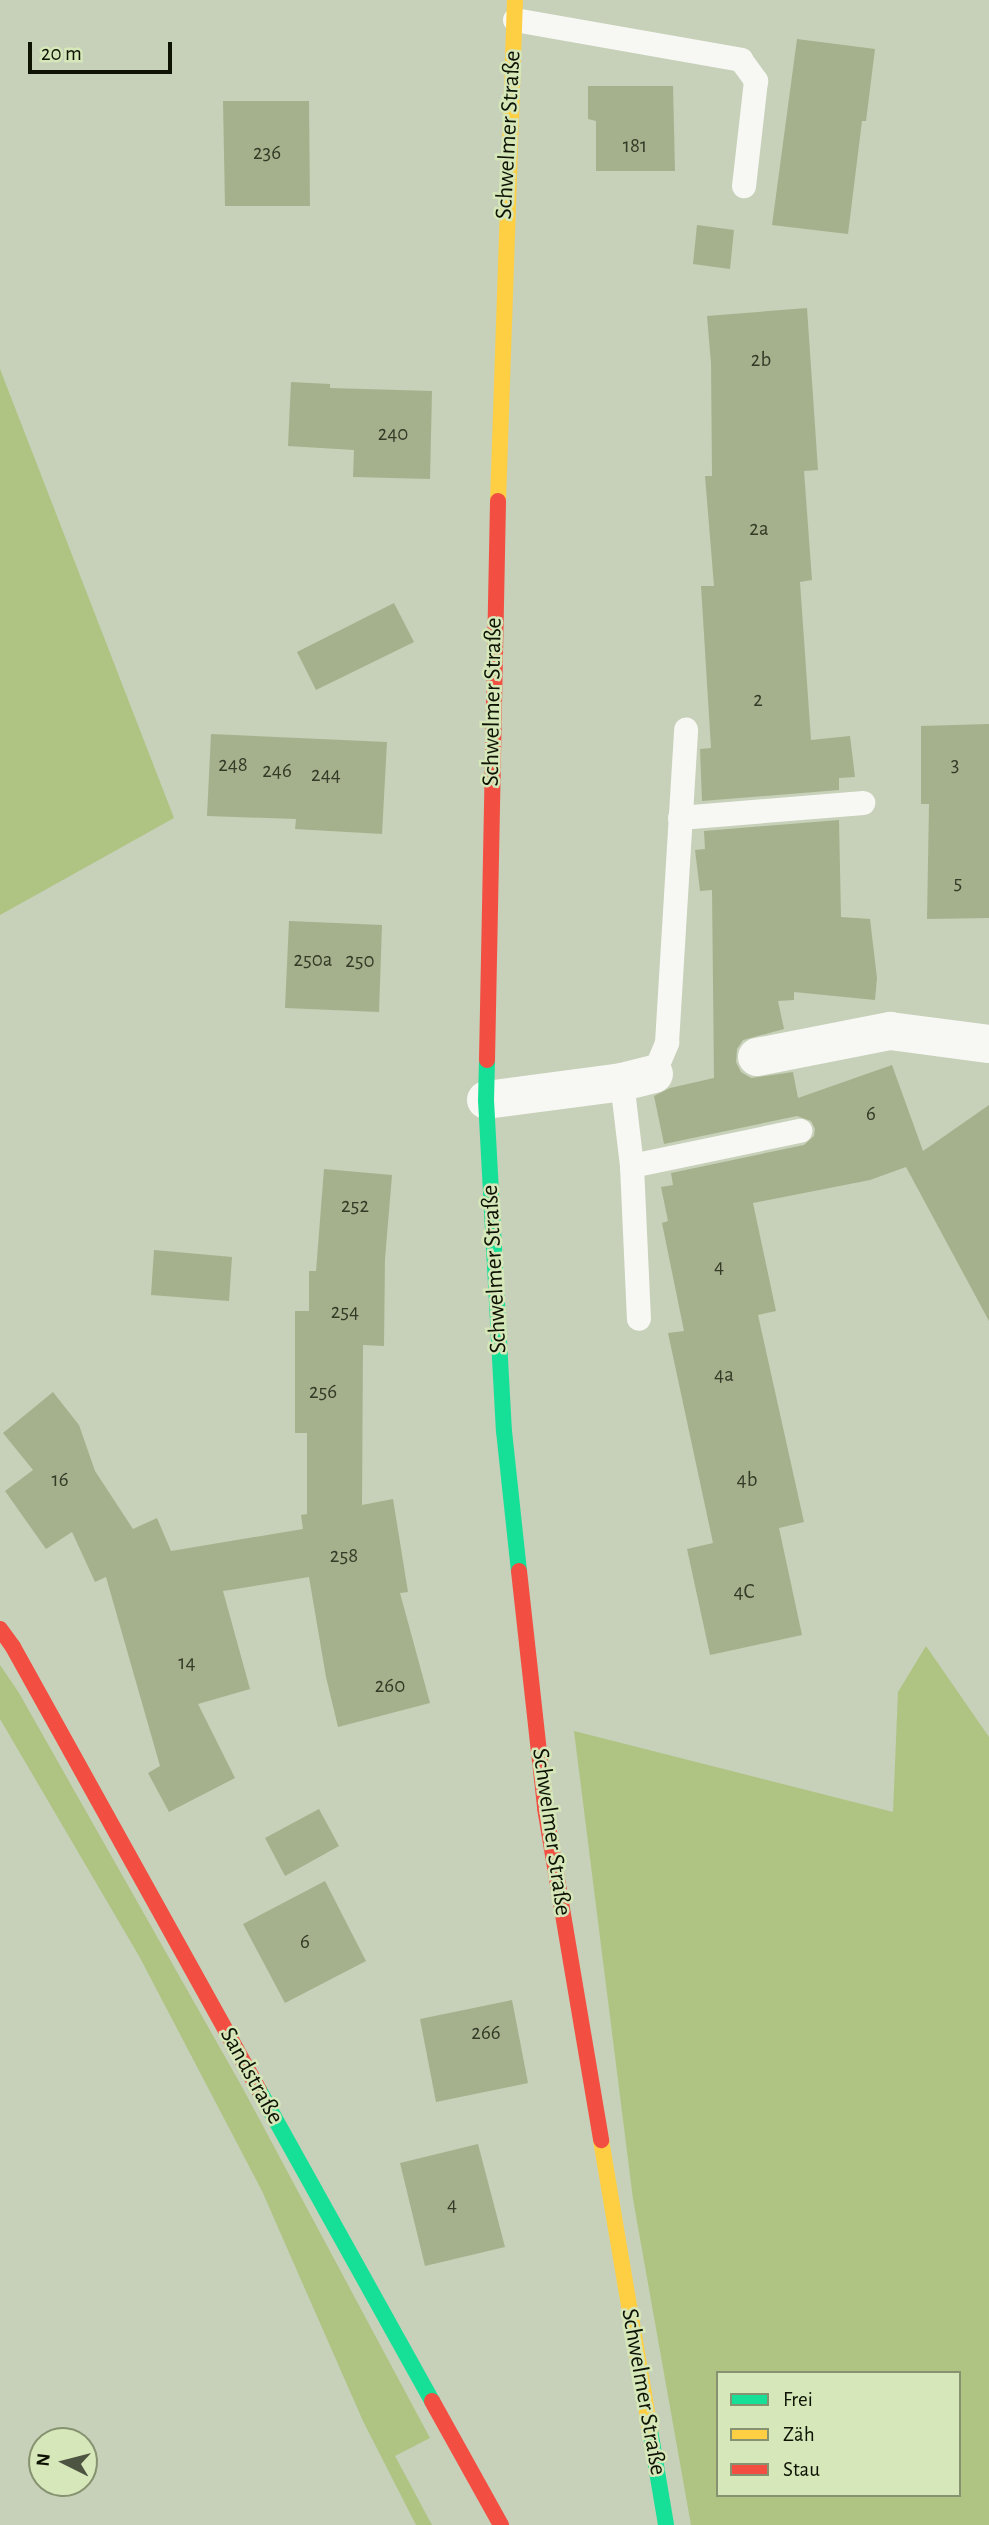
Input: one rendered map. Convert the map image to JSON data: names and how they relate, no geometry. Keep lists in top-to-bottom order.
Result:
{
  "streets": {
    "main road": ["Schwelmer Straße", "Sandstraße"]
  },
  "house_numbers": [
    "181",
    "236",
    "2b",
    "240",
    "2a",
    "2",
    "248",
    "3",
    "246",
    "244",
    "5",
    "250a",
    "250",
    "6",
    "252",
    "4",
    "254",
    "4a",
    "256",
    "16",
    "4b",
    "258",
    "4C",
    "14",
    "260",
    "6",
    "266",
    "4"
  ],
  "legend": ["Frei", "Zäh", "Stau"],
  "scale_bar": "20 m",
  "north": "left"
}
